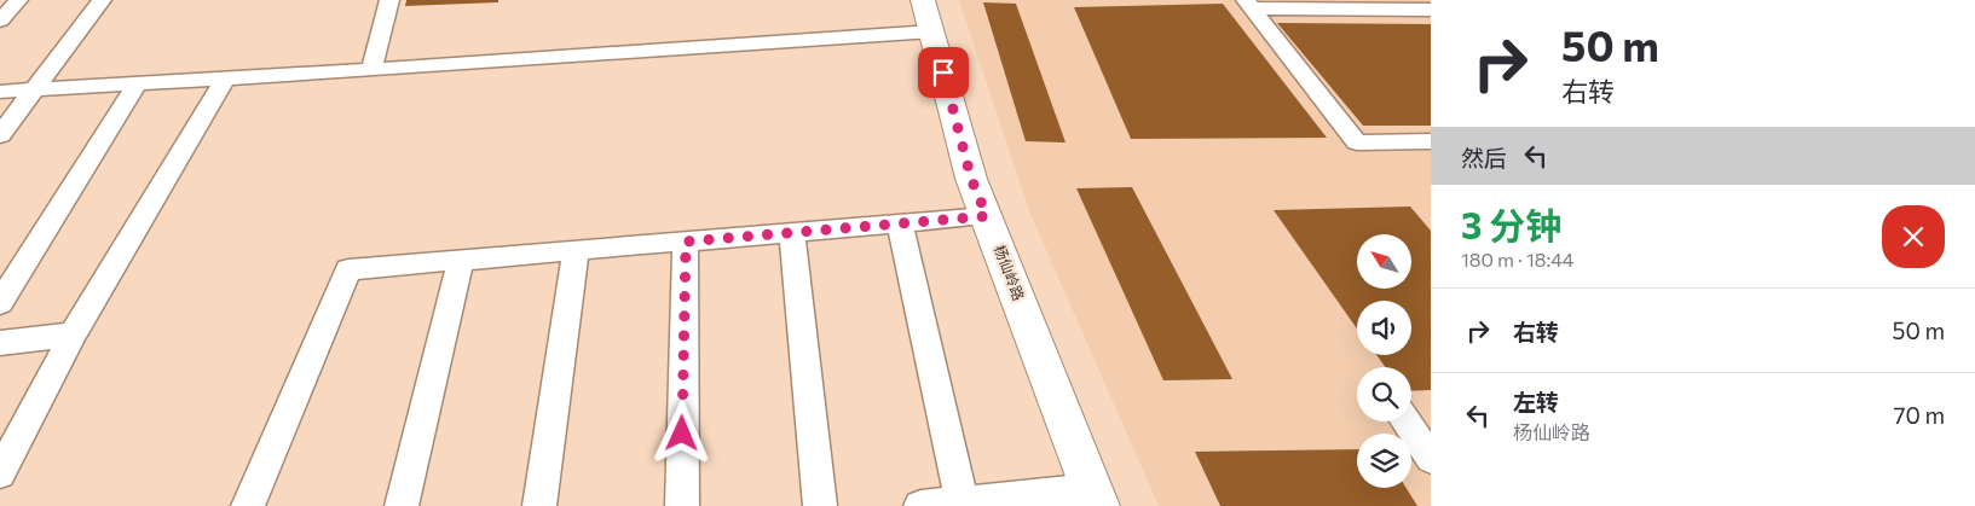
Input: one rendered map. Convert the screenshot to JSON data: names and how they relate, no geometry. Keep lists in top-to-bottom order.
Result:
{
  "streets": {
    "street": ["杨仙岭路"]
  },
  "north": "top left",
  "page": {
    "turn": ["50 m", "右转"],
    "then": "然后",
    "heading": ["3 分钟", "180 m · 18:44"],
    "list": [
      {
        "name": "右转",
        "value": "50 m"
      },
      {
        "name": "左转",
        "note": "杨仙岭路",
        "value": "70 m"
      }
    ]
  }
}
